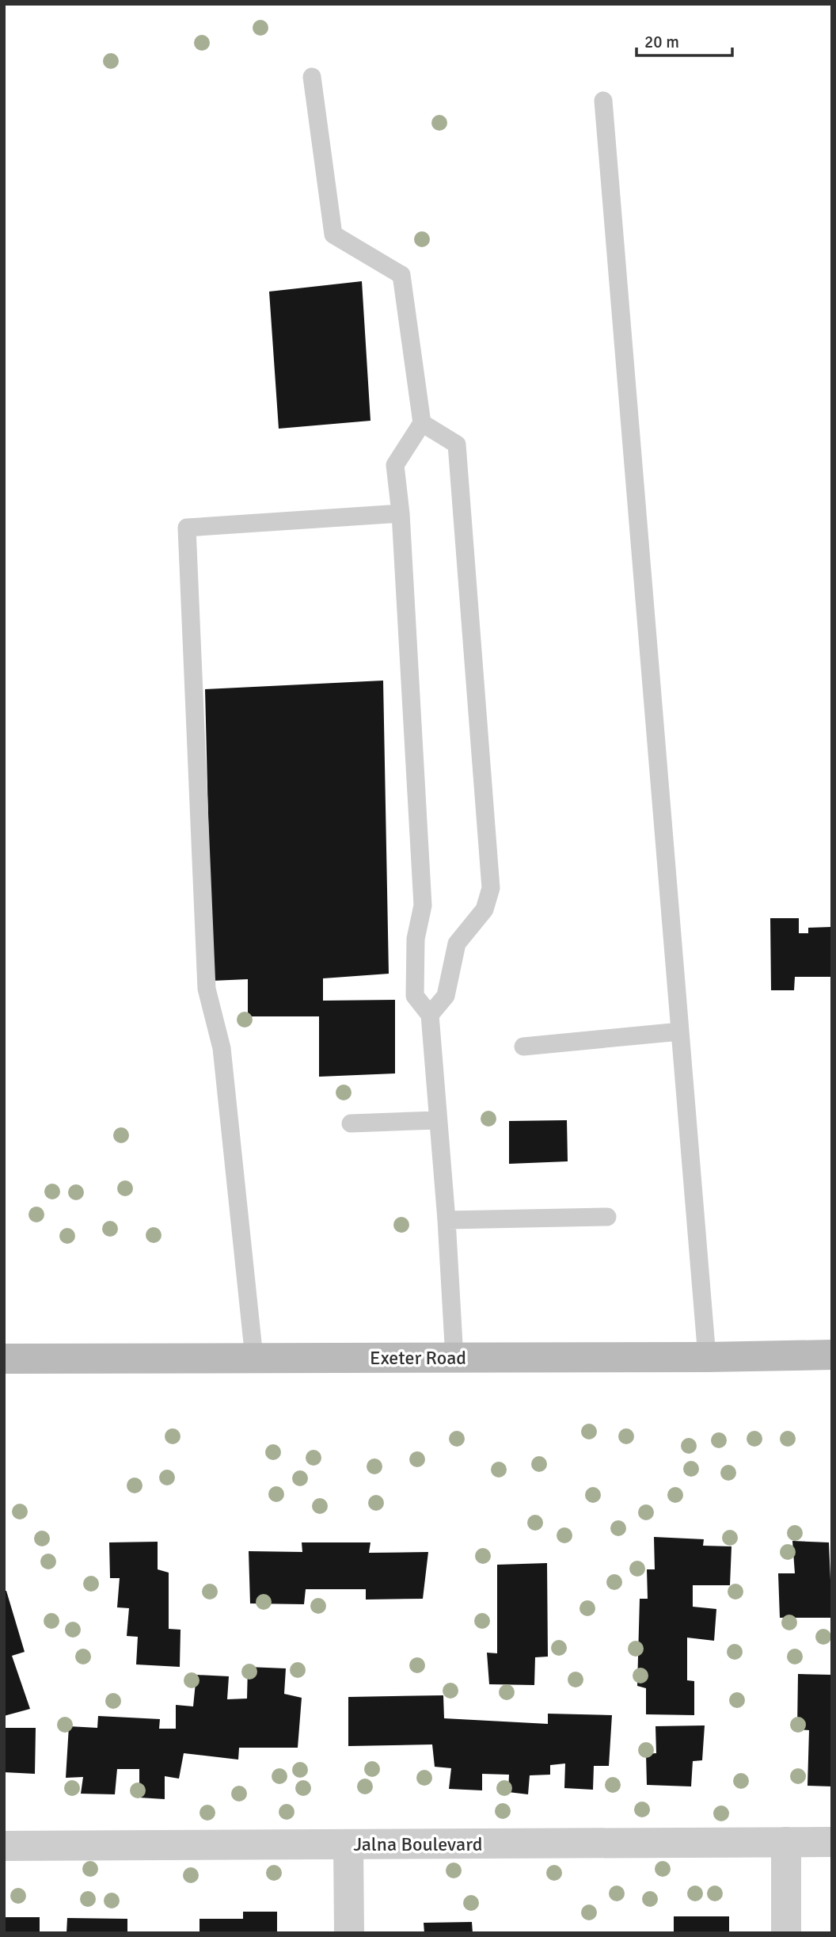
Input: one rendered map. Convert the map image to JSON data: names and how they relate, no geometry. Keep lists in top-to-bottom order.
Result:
{
  "streets": {
    "main road": ["Exeter Road"],
    "street": ["Jalna Boulevard"]
  },
  "scale_bar": "20 m"
}
